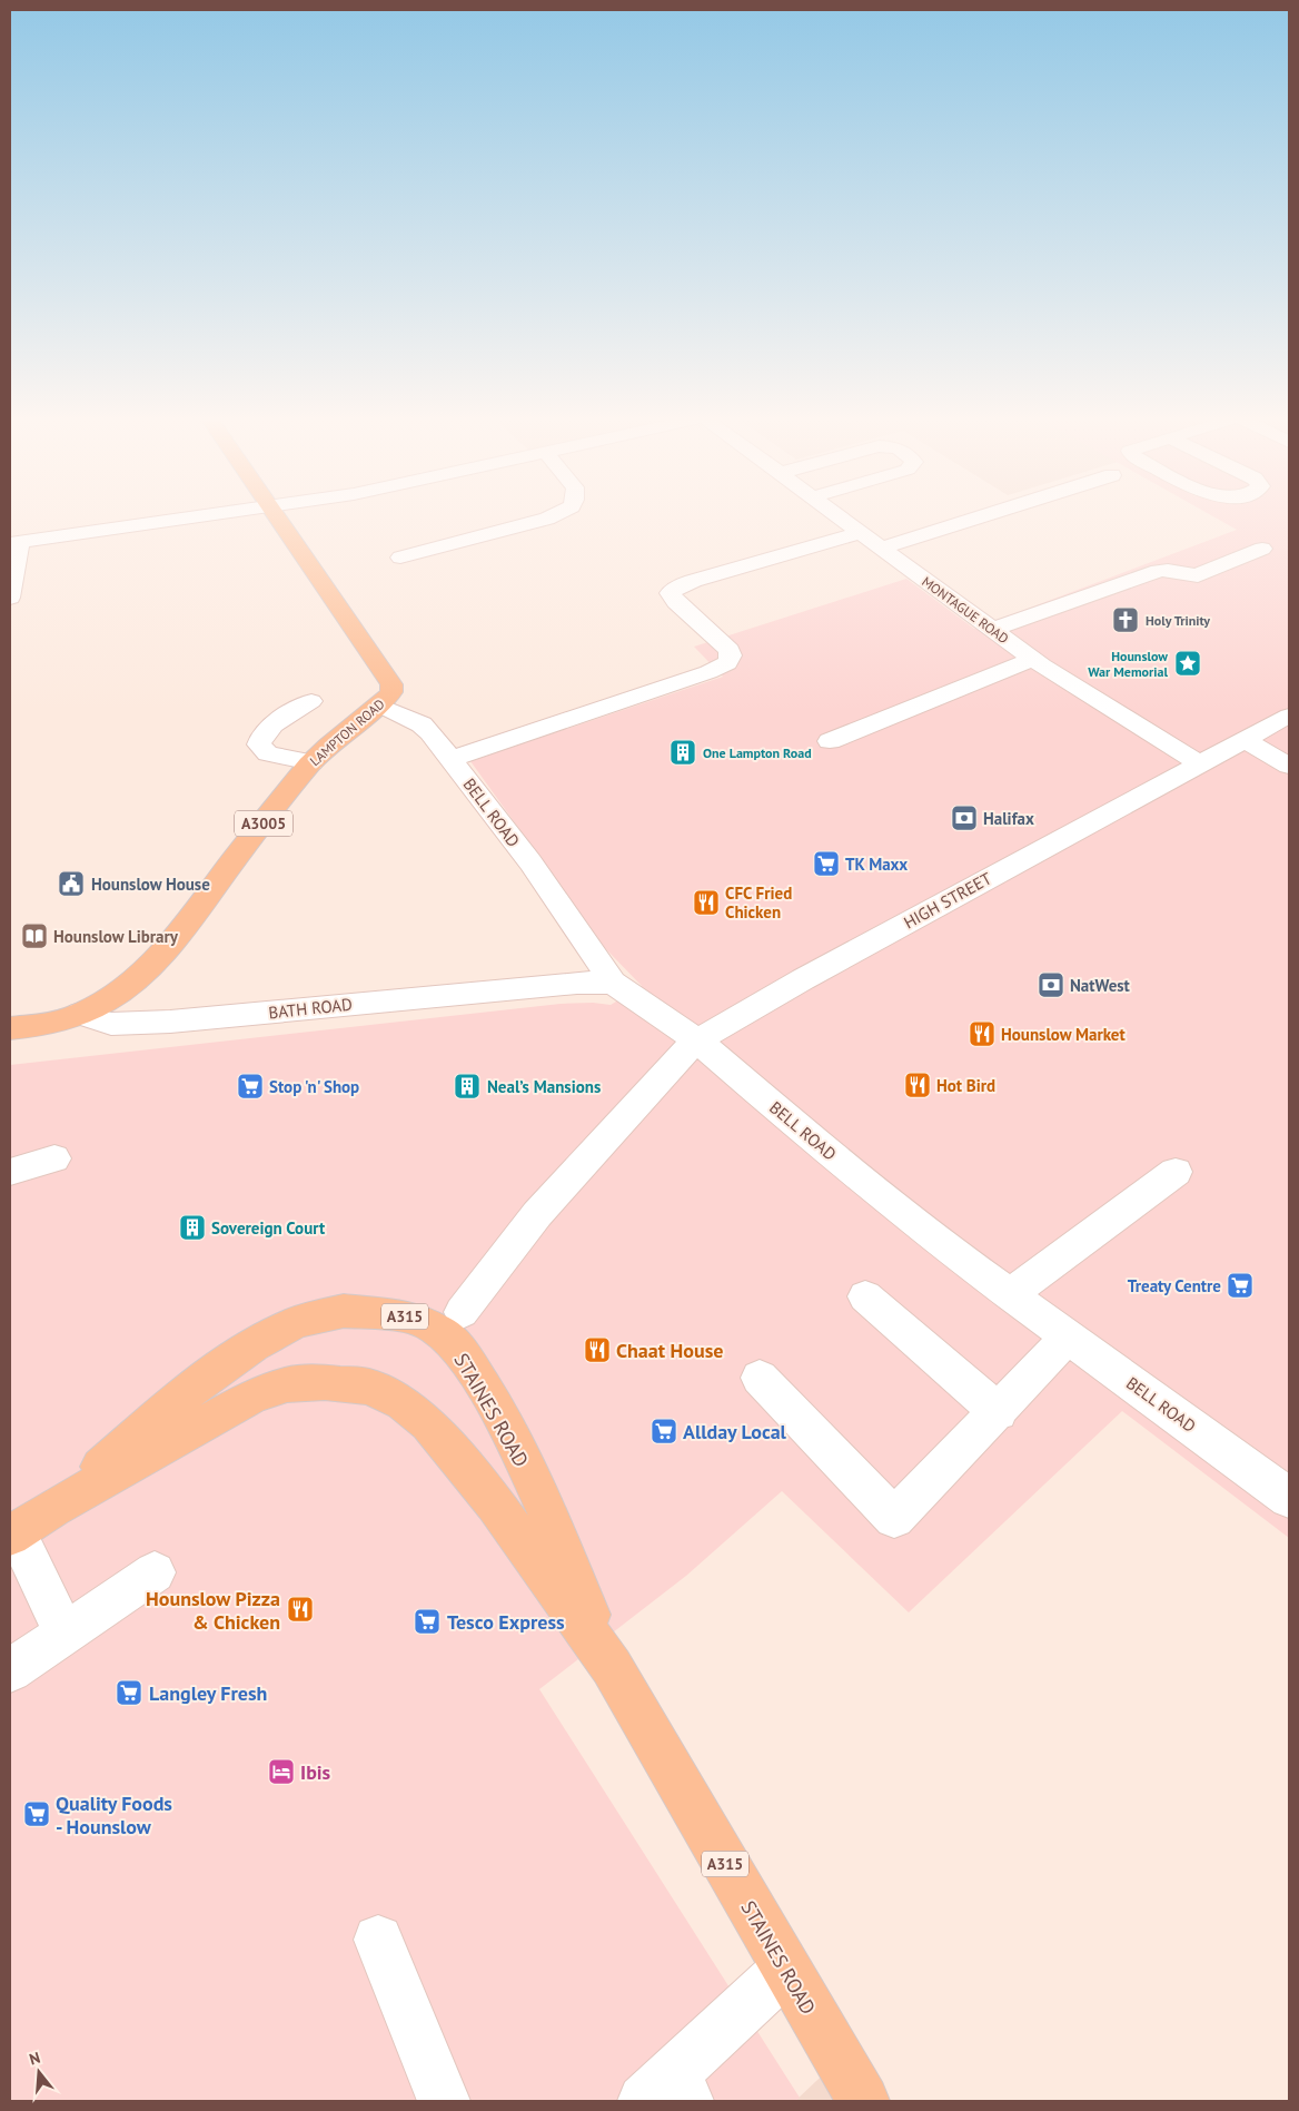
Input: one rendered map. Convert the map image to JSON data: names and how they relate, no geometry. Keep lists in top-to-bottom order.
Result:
{
  "streets": {
    "main road": [
      "LAMPTON ROAD",
      "A3005",
      "A315",
      "STAINES ROAD"
    ],
    "street": [
      "MONTAGUE ROAD",
      "BELL ROAD",
      "HIGH STREET",
      "BATH ROAD"
    ]
  },
  "crossings": [
    ["LAMPTON ROAD", "BELL ROAD"],
    ["LAMPTON ROAD", "A3005"],
    ["LAMPTON ROAD", "BATH ROAD"],
    ["BELL ROAD", "HIGH STREET"],
    ["BELL ROAD", "BATH ROAD"],
    ["A3005", "BATH ROAD"]
  ],
  "places": {
    "church": ["Holy Trinity"],
    "place": ["Hounslow War Memorial"],
    "building": ["One Lampton Road", "Neal’s Mansions", "Sovereign Court"],
    "bank": ["Halifax", "NatWest"],
    "supermarket": [
      "TK Maxx",
      "Stop 'n' Shop",
      "Treaty Centre",
      "Allday Local",
      "Tesco Express",
      "Langley Fresh",
      "Quality Foods - Hounslow"
    ],
    "public building": ["Hounslow House"],
    "restaurant": [
      "CFC Fried Chicken",
      "Hounslow Market",
      "Hot Bird",
      "Chaat House",
      "Hounslow Pizza & Chicken"
    ],
    "library": ["Hounslow Library"],
    "hotel": ["Ibis"]
  },
  "north": "top"
}
